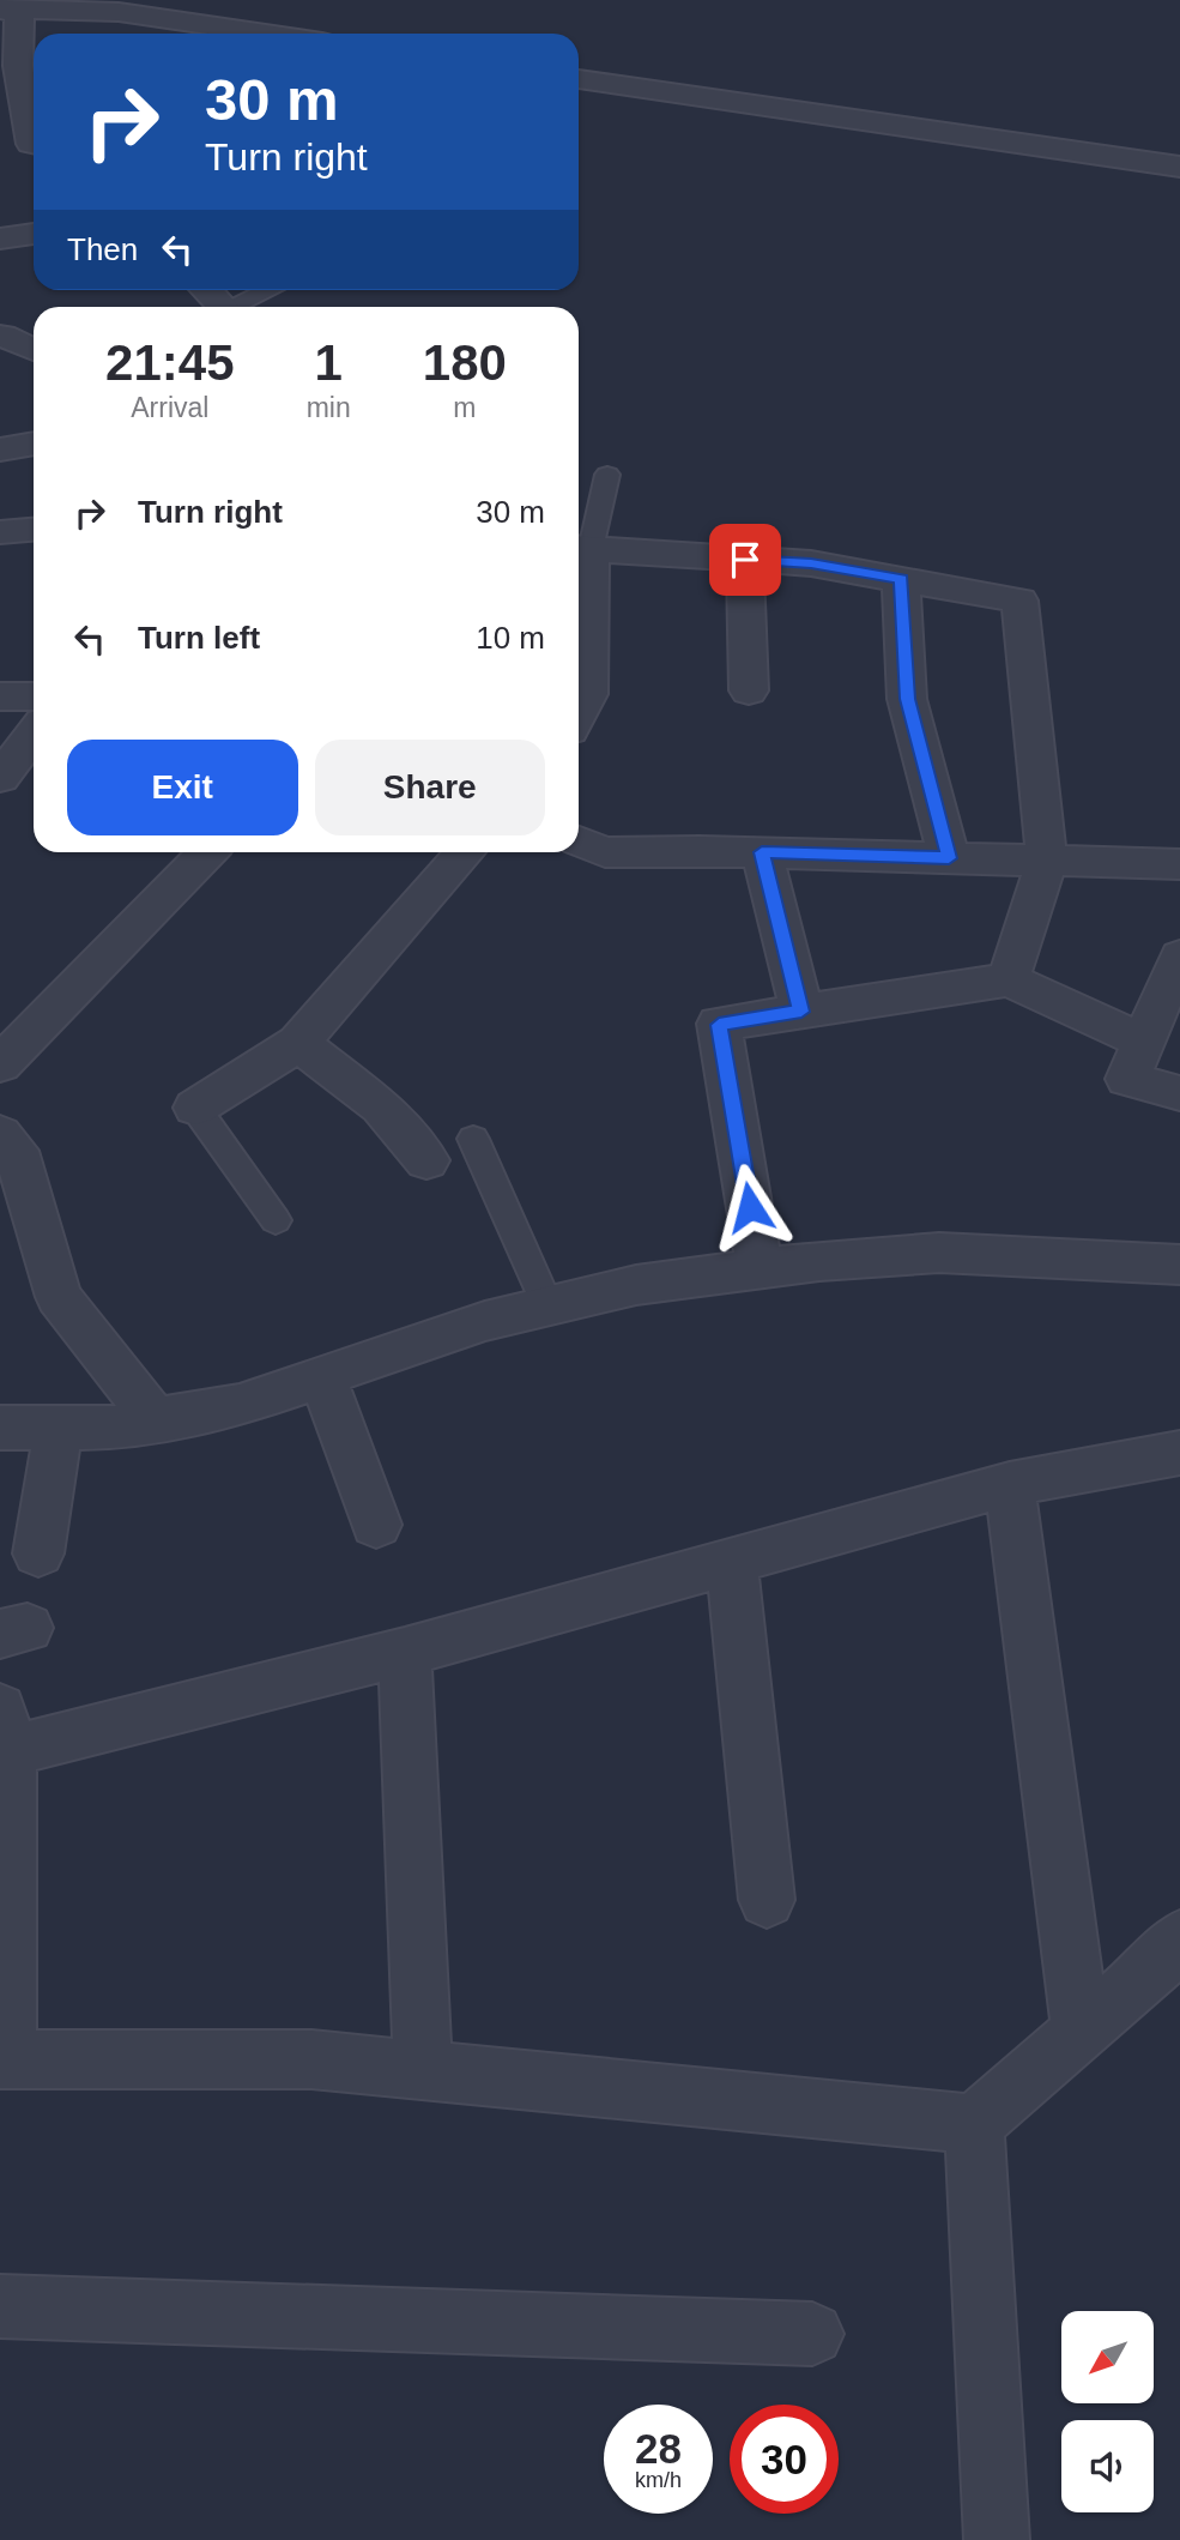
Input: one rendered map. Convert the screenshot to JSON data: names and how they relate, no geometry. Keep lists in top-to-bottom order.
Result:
{
  "north": "bottom left",
  "page": {
    "turn": ["30 m", "Turn right"],
    "then": "Then",
    "eta": [
      "21:45",
      "Arrival",
      "1",
      "min",
      "180",
      "m"
    ],
    "list": [
      {
        "name": "Turn right",
        "value": "30 m"
      },
      {
        "name": "Turn left",
        "value": "10 m"
      }
    ],
    "buttons": ["Exit", "Share"],
    "speed": "28 km/h",
    "limit": "30"
  }
}
